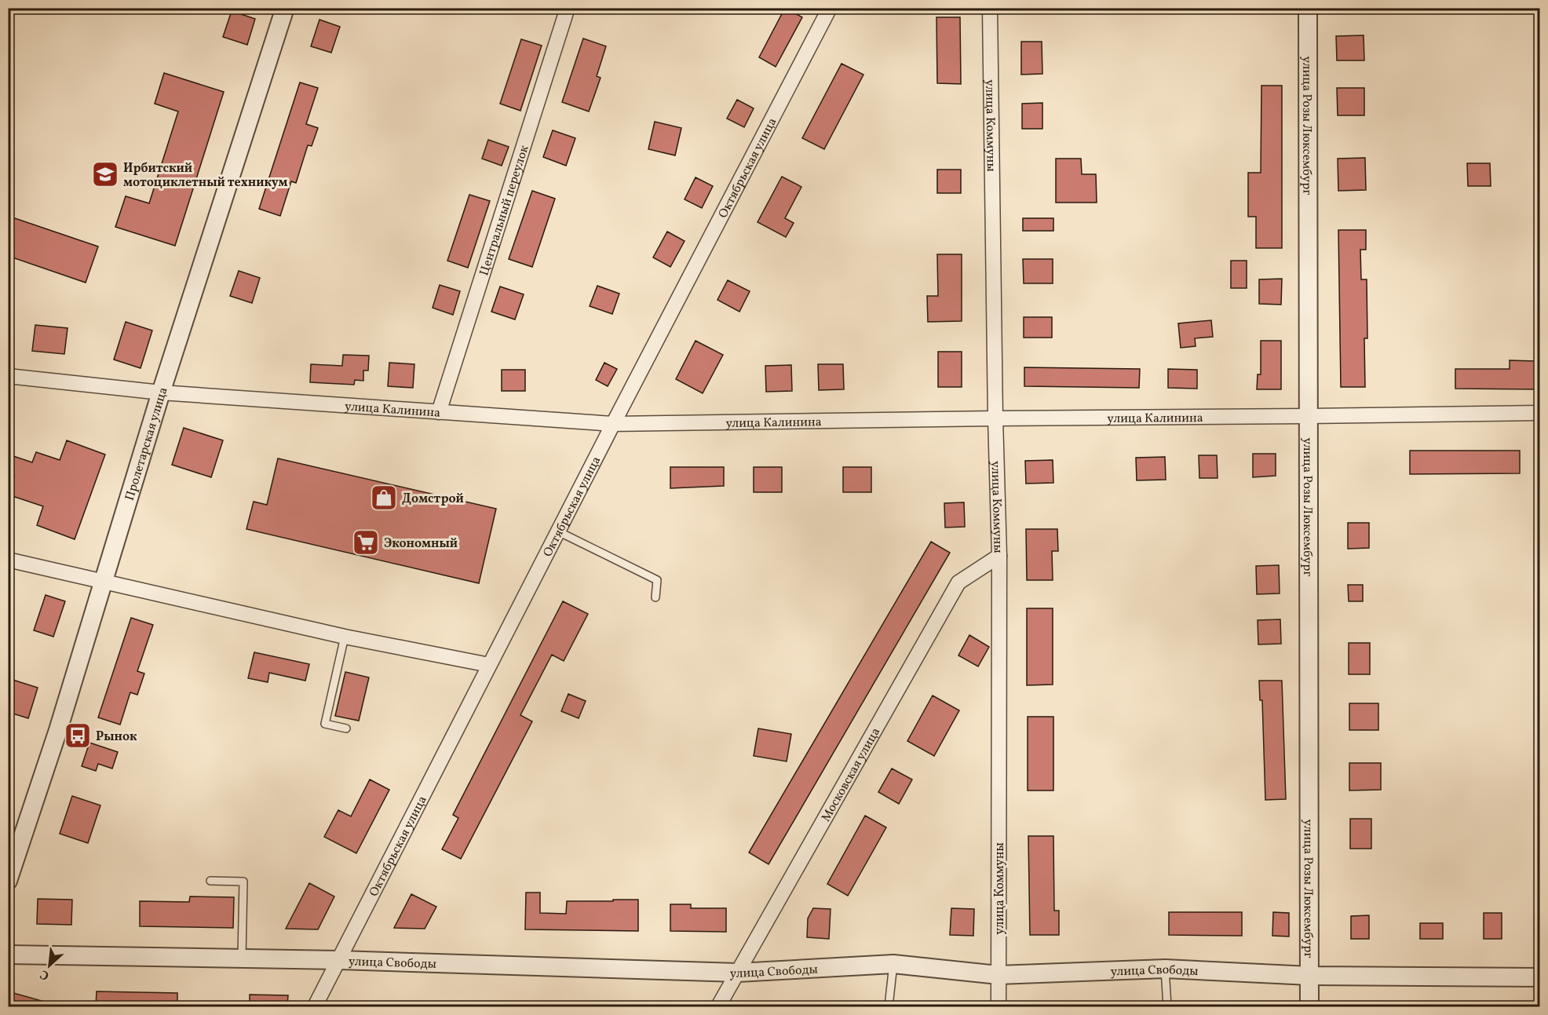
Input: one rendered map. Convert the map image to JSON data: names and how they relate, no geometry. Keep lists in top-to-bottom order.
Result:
{
  "streets": {
    "street": [
      "улица Коммуны",
      "улица Розы Люксембург",
      "Октябрьская улица",
      "Центральный переулок",
      "улица Калинина",
      "Пролетарская улица",
      "Московская улица",
      "улица Свободы"
    ]
  },
  "crossings": [
    ["улица Коммуны", "улица Калинина"],
    ["улица Коммуны", "Московская улица"],
    ["улица Коммуны", "улица Свободы"],
    ["улица Розы Люксембург", "улица Калинина"],
    ["улица Розы Люксембург", "улица Свободы"],
    ["Октябрьская улица", "улица Калинина"],
    ["Октябрьская улица", "улица Свободы"],
    ["Центральный переулок", "улица Калинина"],
    ["улица Калинина", "Пролетарская улица"],
    ["Московская улица", "улица Свободы"]
  ],
  "places": {
    "school or university": ["Ирбитский мотоциклетный техникум"],
    "shop": ["Домстрой"],
    "supermarket": ["Экономный"],
    "bus stop": ["Рынок"]
  },
  "north": "bottom left"
}
